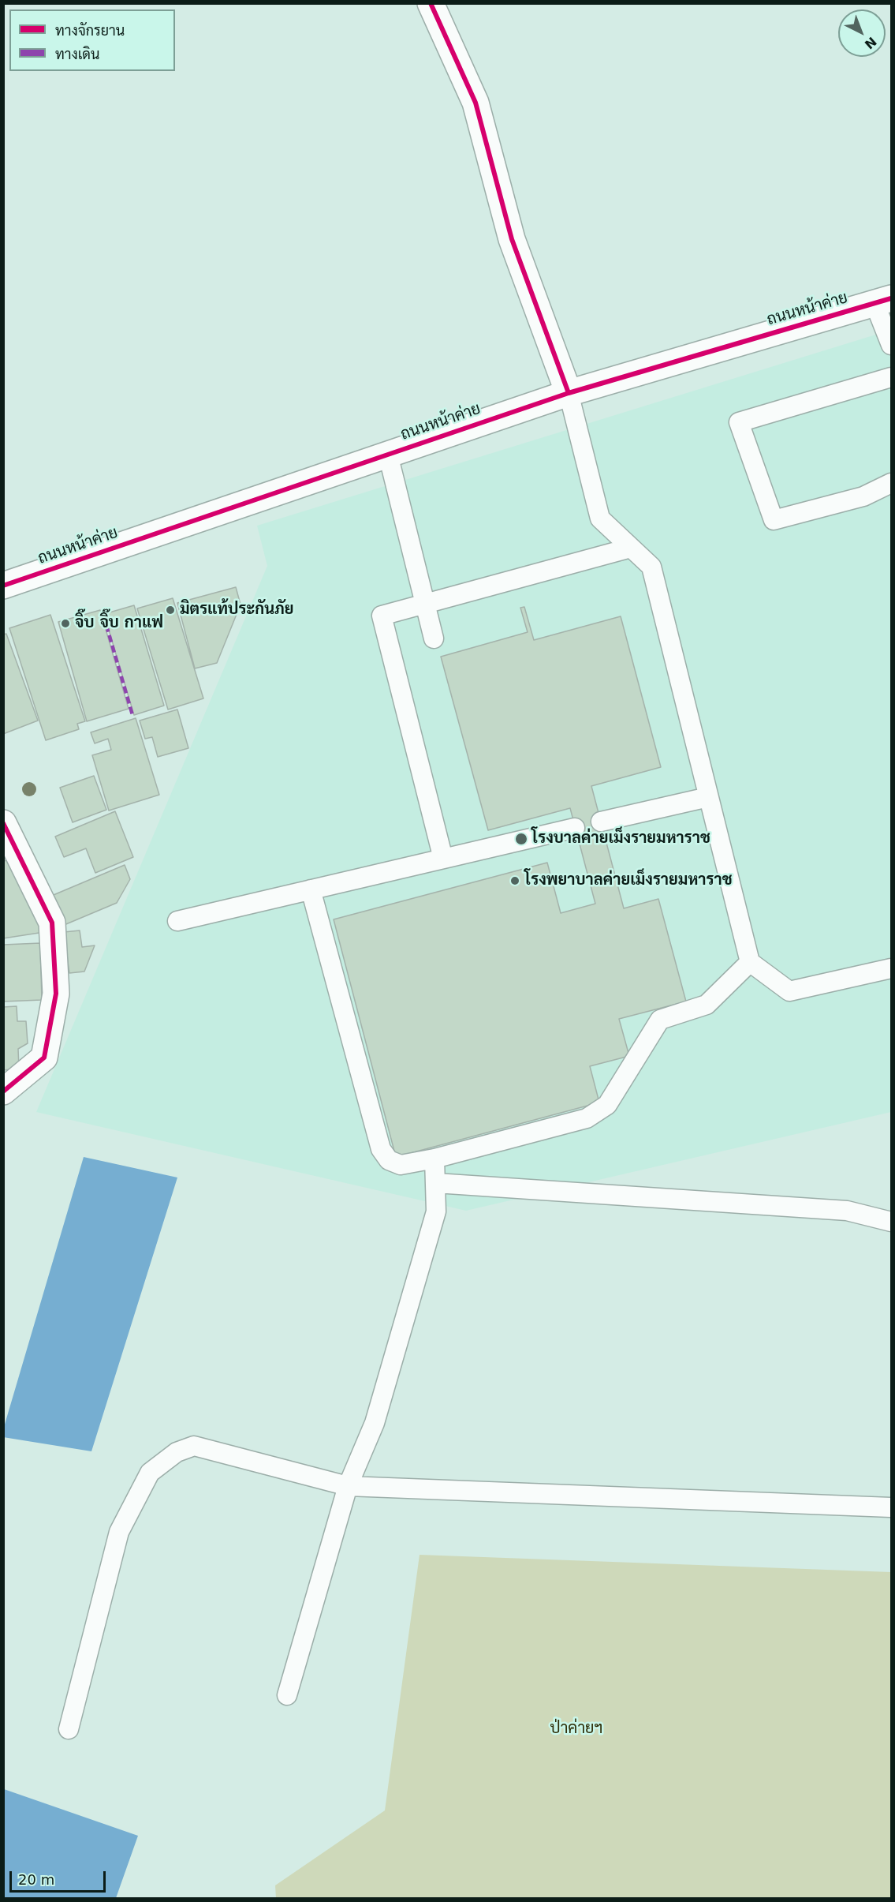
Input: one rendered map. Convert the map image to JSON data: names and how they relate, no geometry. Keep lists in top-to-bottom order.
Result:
{
  "streets": {
    "street": ["ถนนหน้าค่าย"]
  },
  "parks": ["ป่าค่ายฯ"],
  "places": [
    "มิตรแท้ประกันภัย",
    "จิ๊บ จิ๊บ กาแฟ",
    "โรงบาลค่ายเม็งรายมหาราช",
    "โรงพยาบาลค่ายเม็งรายมหาราช"
  ],
  "legend": ["ทางจักรยาน", "ทางเดิน"],
  "scale_bar": "20 m",
  "north": "bottom right"
}
